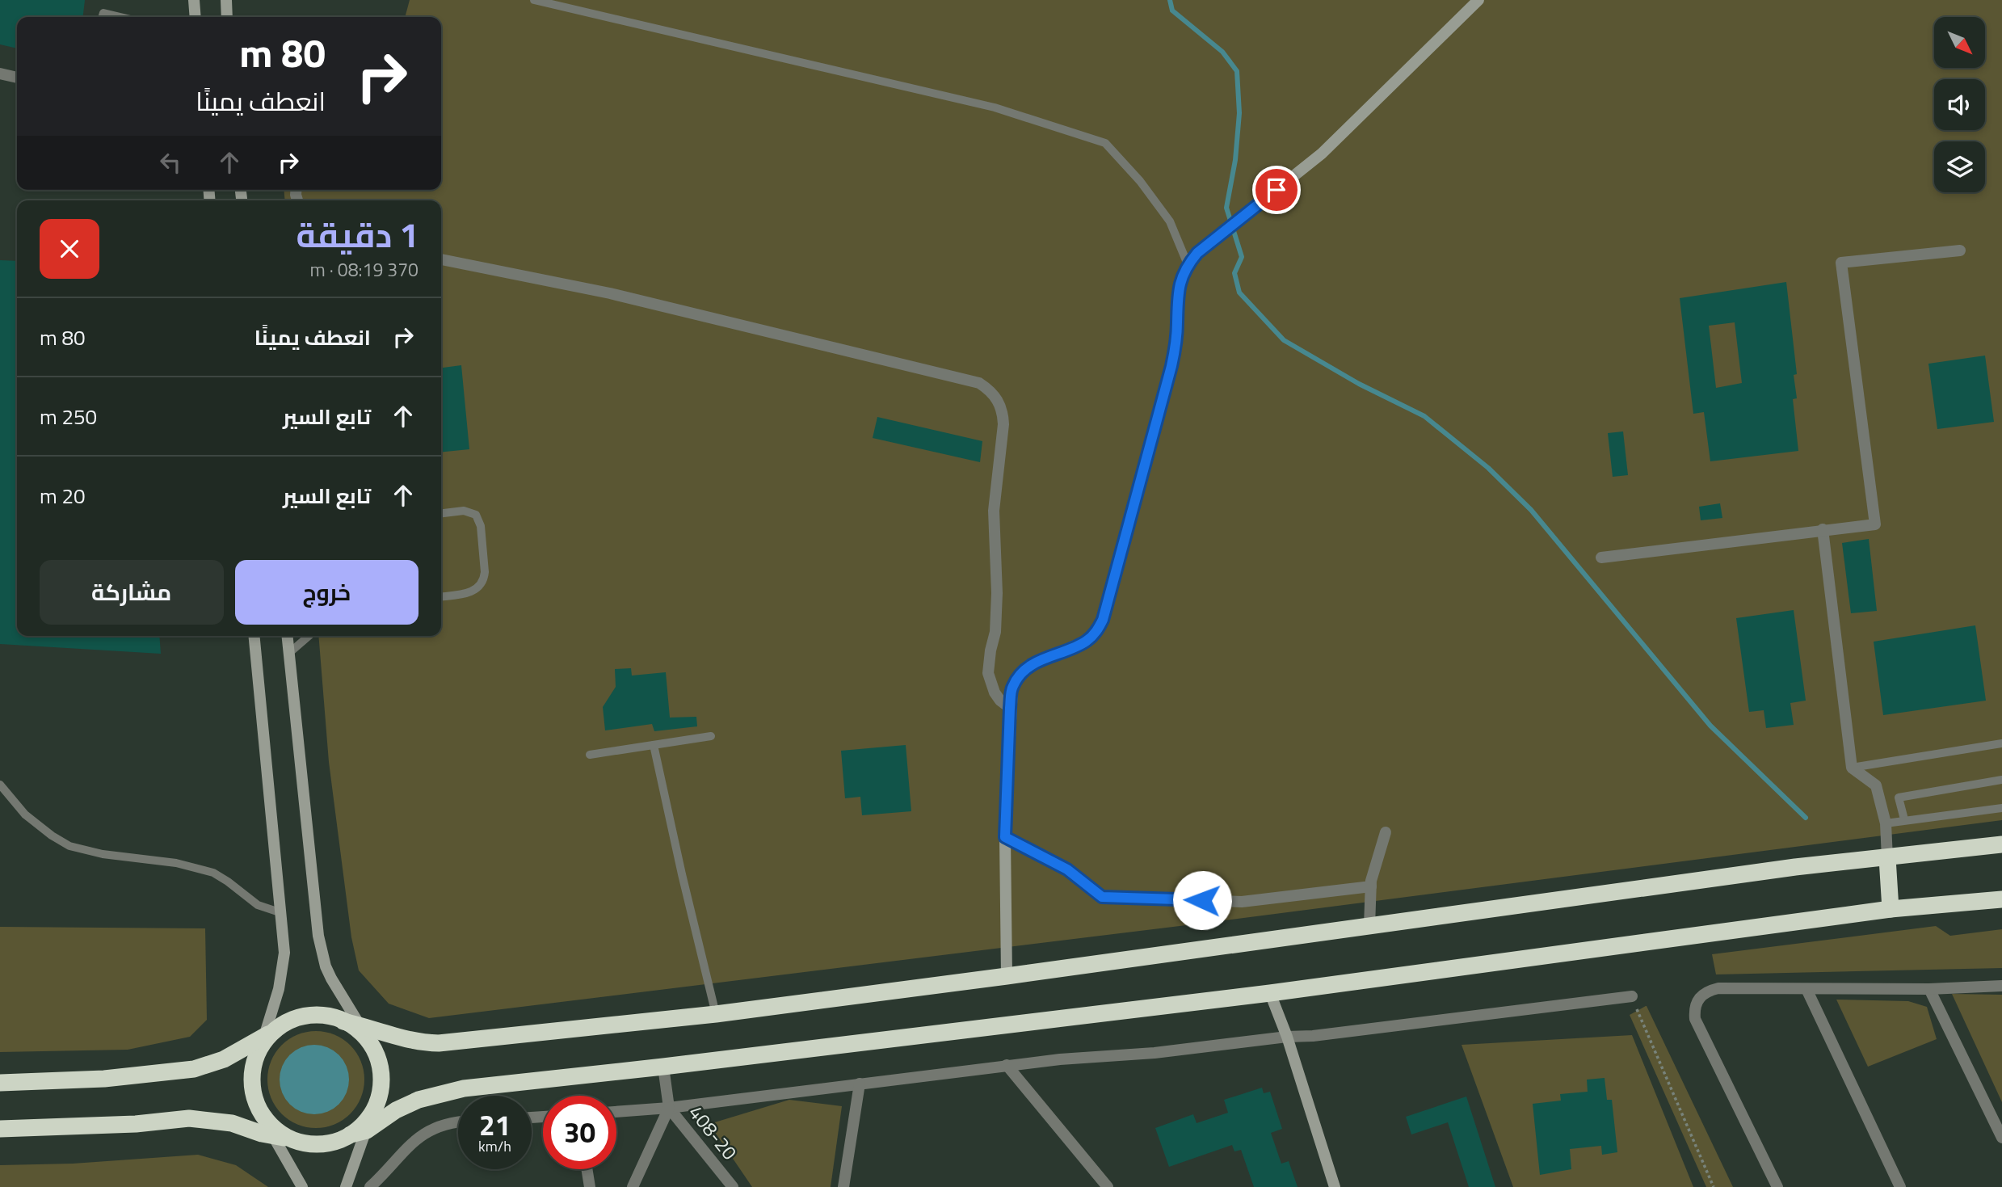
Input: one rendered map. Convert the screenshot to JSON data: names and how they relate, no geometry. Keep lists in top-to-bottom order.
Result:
{
  "streets": {
    "street": ["408-20"]
  },
  "north": "bottom right",
  "page": {
    "turn": ["80 m", "انعطف يمينًا"],
    "heading": ["1 دقيقة", "370 m · 08:19"],
    "list": [
      {
        "name": "انعطف يمينًا",
        "value": "80 m"
      },
      {
        "name": "تابع السير",
        "value": "250 m"
      },
      {
        "name": "تابع السير",
        "value": "20 m"
      }
    ],
    "buttons": ["خروج", "مشاركة"],
    "speed": "21 km/h",
    "limit": "30"
  }
}
